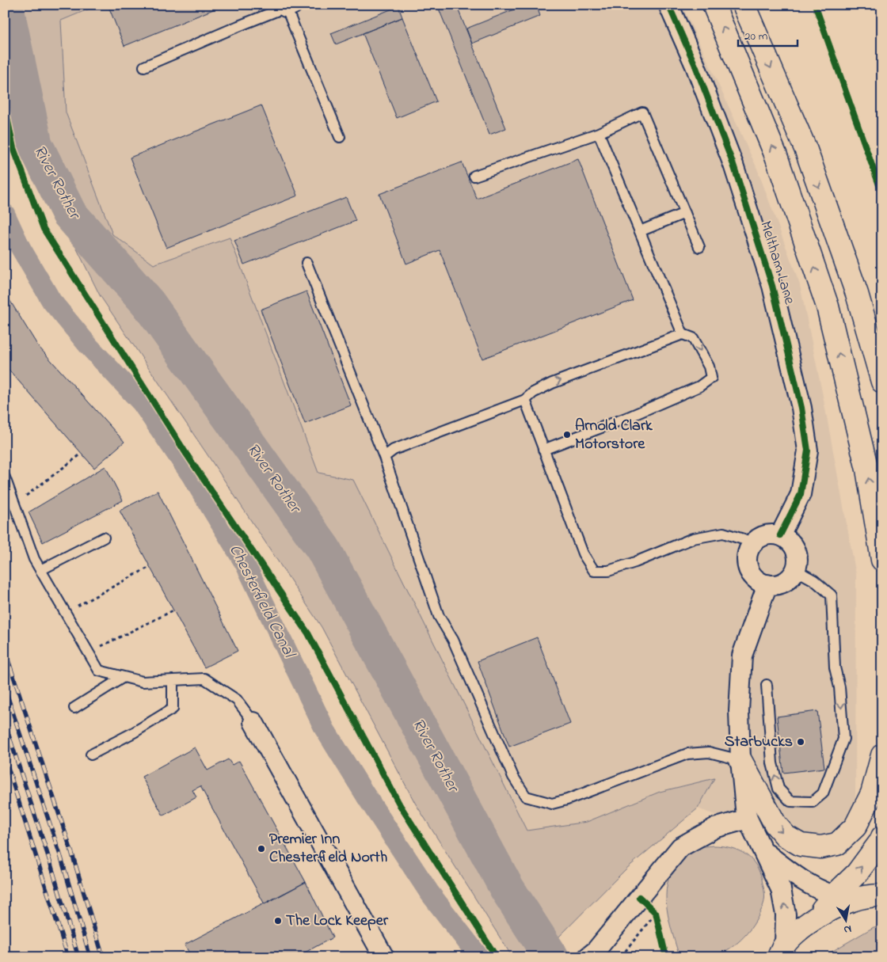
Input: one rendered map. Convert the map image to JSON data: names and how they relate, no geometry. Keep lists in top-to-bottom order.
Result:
{
  "streets": {
    "street": ["Meltham Lane"]
  },
  "water": ["River Rother", "Chesterfield Canal"],
  "places": [
    "Arnold Clark Motorstore",
    "Starbucks",
    "Premier Inn Chesterfield North",
    "The Lock Keeper"
  ],
  "scale_bar": "20 m",
  "north": "bottom"
}
